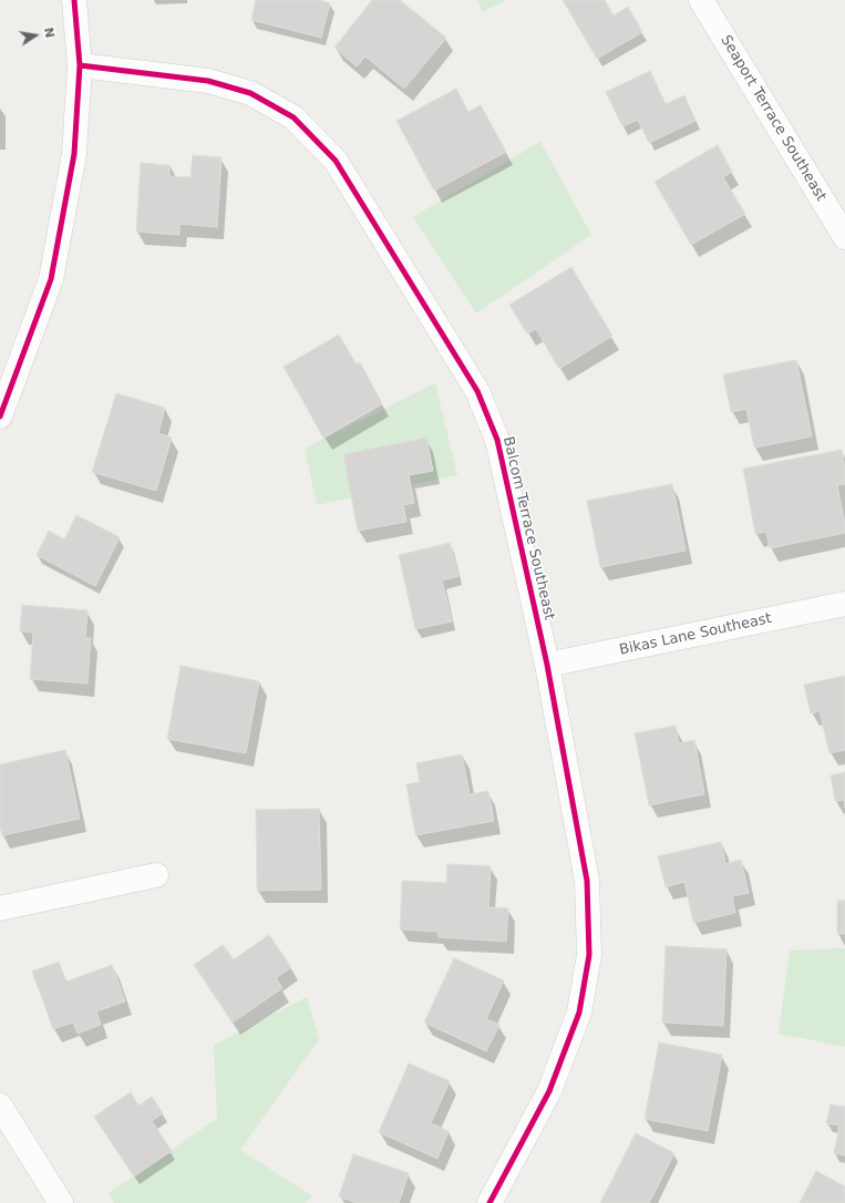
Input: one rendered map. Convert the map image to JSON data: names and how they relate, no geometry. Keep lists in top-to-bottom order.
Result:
{
  "streets": {
    "street": ["Seaport Terrace Southeast", "Balcom Terrace Southeast", "Bikas Lane Southeast"]
  },
  "crossings": [
    ["Balcom Terrace Southeast", "Bikas Lane Southeast"]
  ],
  "north": "right"
}
